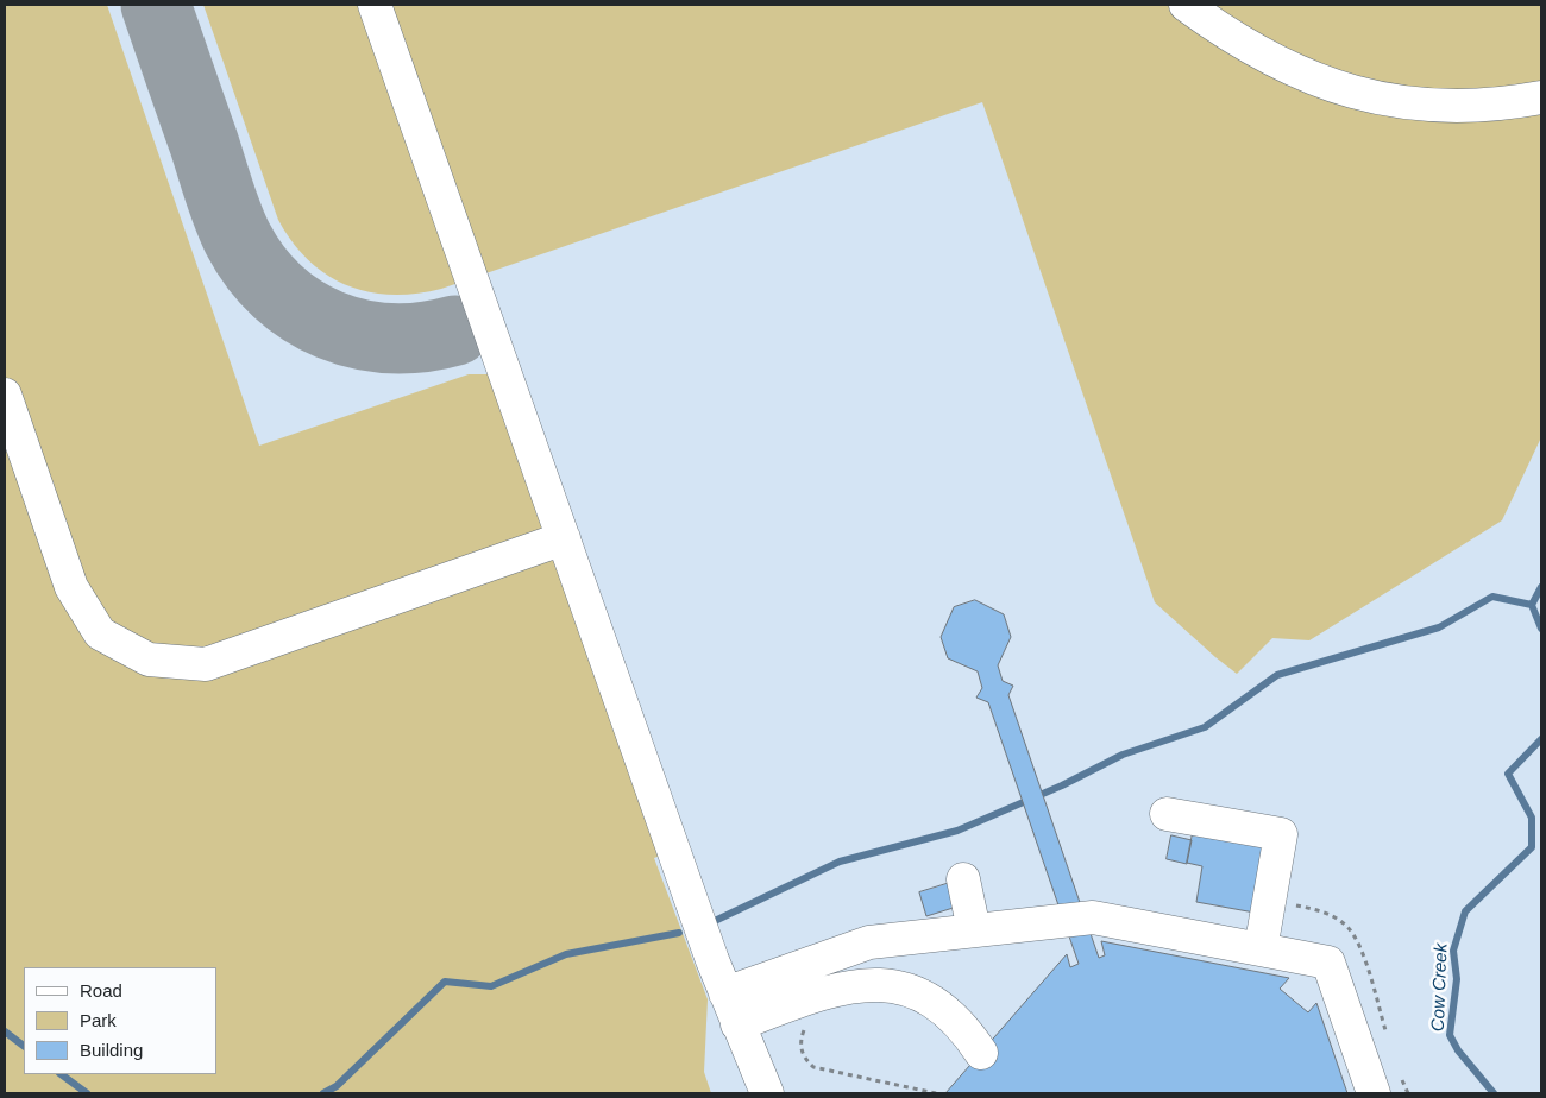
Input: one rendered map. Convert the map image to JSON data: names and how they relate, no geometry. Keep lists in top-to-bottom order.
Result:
{
  "water": ["Cow Creek"],
  "legend": ["Road", "Park", "Building"]
}
